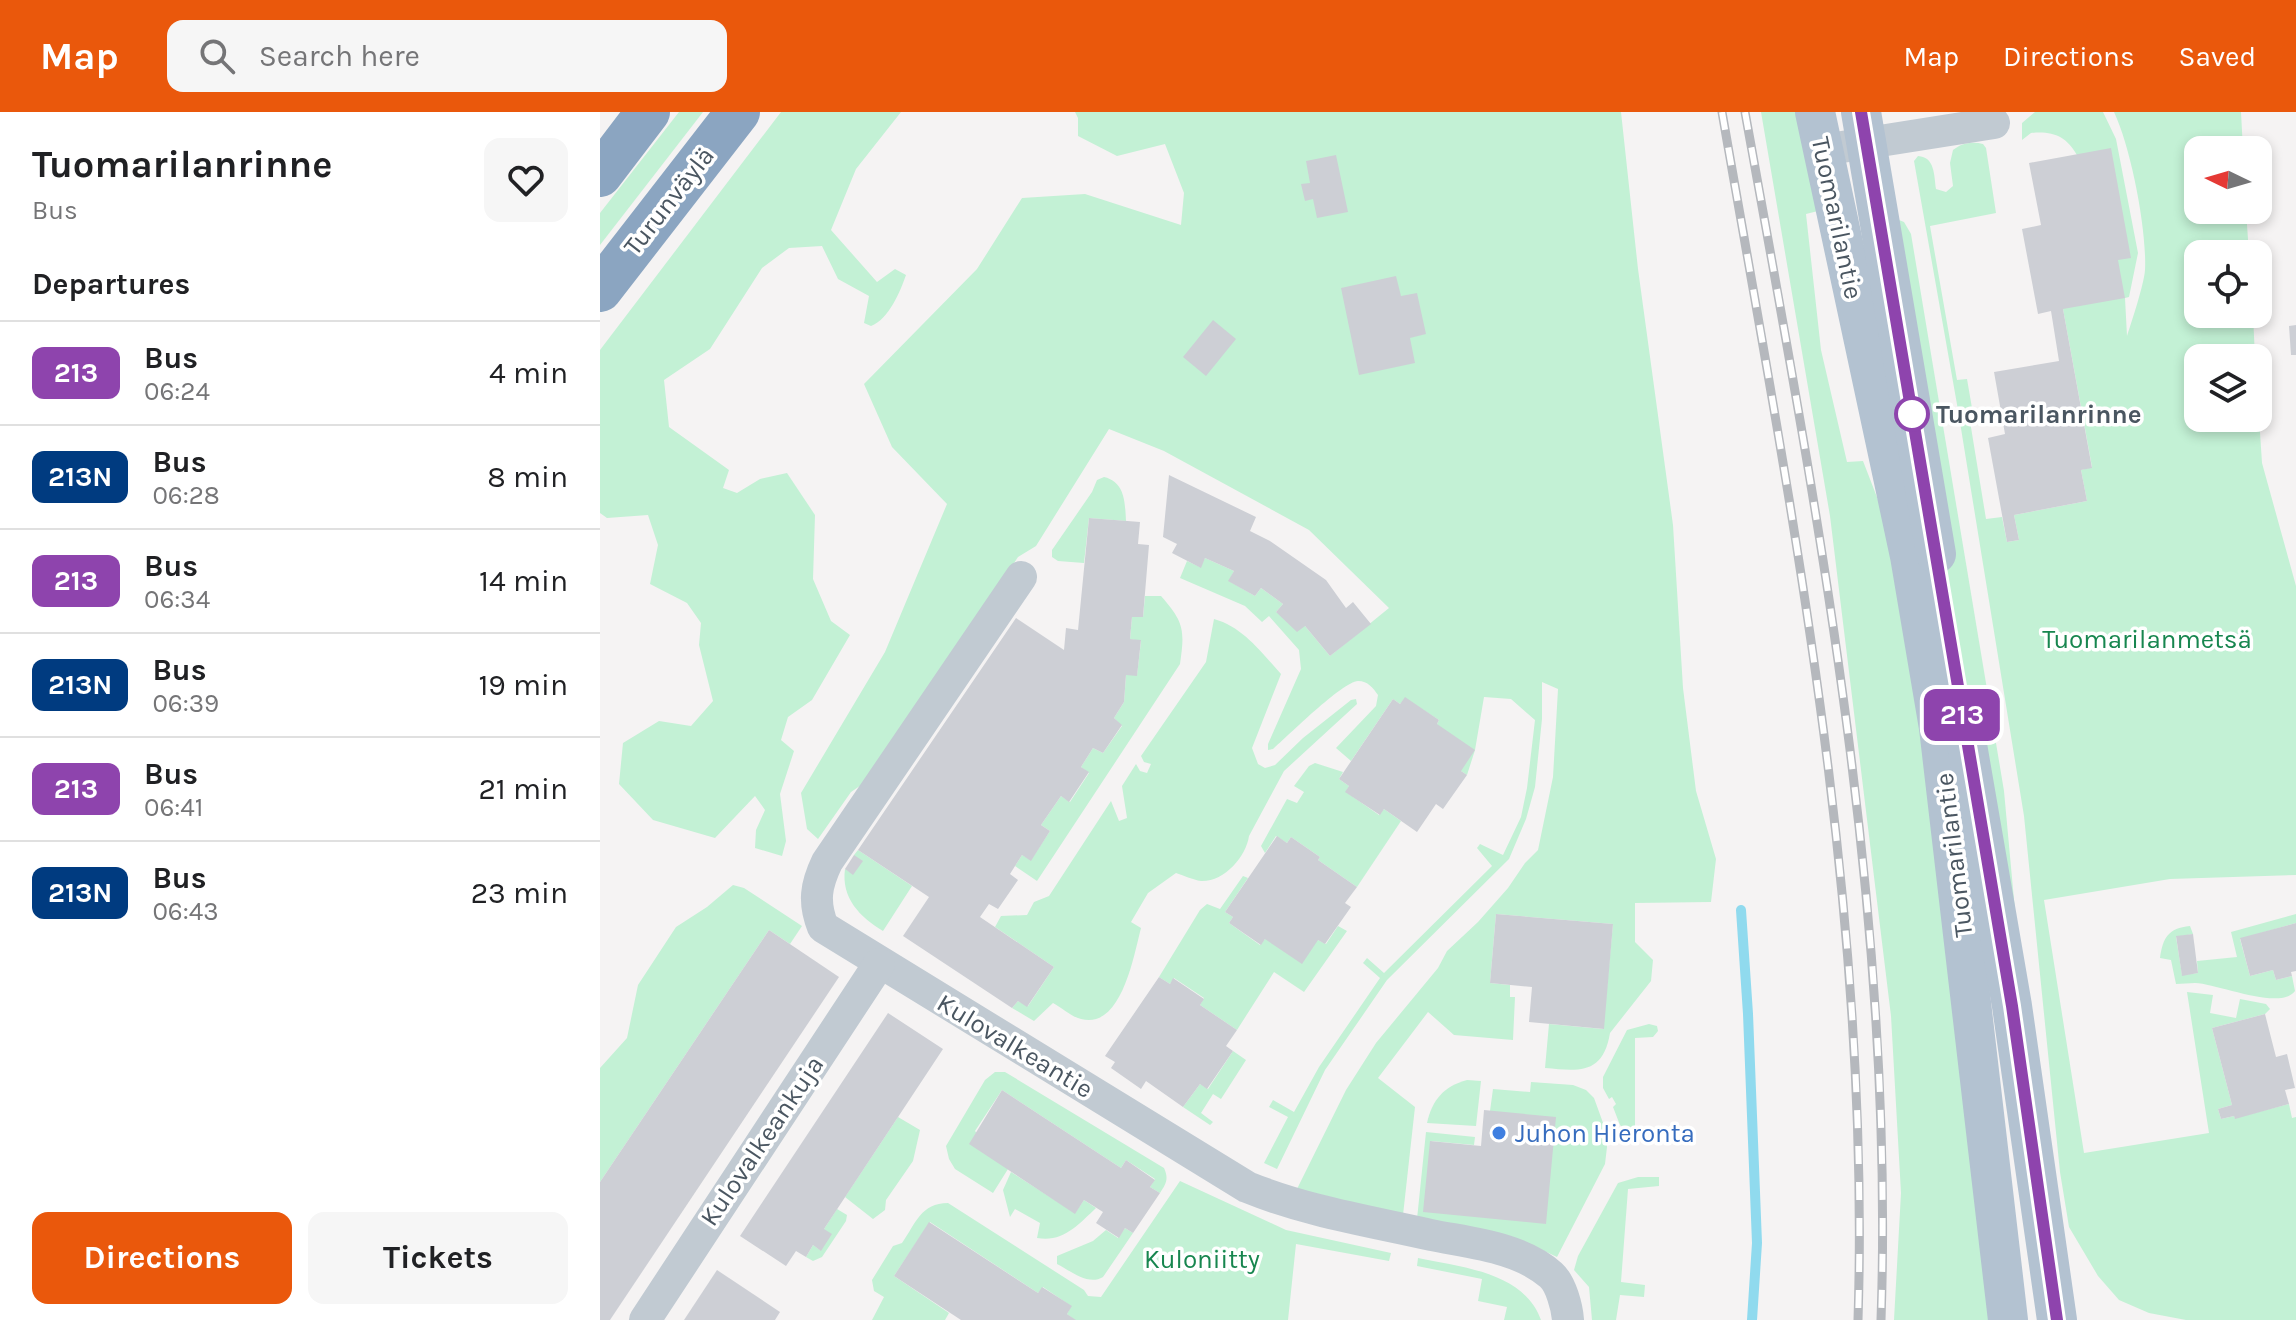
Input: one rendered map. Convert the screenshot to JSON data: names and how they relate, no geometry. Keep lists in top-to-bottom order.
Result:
{
  "streets": {
    "highway": ["Turunväylä"],
    "main road": ["Tuomarilantie"],
    "street": ["Kulovalkeantie", "Kulovalkeankuja"]
  },
  "crossings": [
    ["Kulovalkeantie", "Kulovalkeankuja"]
  ],
  "parks": ["Tuomarilanmetsä", "Kuloniitty"],
  "places": ["Tuomarilanrinne", "Juhon Hieronta"],
  "lines": ["bus line 213"],
  "north": "left",
  "page": {
    "header": "Map",
    "search": "Search here",
    "nav": ["Map", "Directions", "Saved"],
    "heading": [
      ["Tuomarilanrinne", "Bus"],
      "Departures"
    ],
    "on_map": "213",
    "list": [
      {
        "mark": "213",
        "name": "Bus",
        "note": "06:24",
        "value": "4 min"
      },
      {
        "mark": "213N",
        "name": "Bus",
        "note": "06:28",
        "value": "8 min"
      },
      {
        "mark": "213",
        "name": "Bus",
        "note": "06:34",
        "value": "14 min"
      },
      {
        "mark": "213N",
        "name": "Bus",
        "note": "06:39",
        "value": "19 min"
      },
      {
        "mark": "213",
        "name": "Bus",
        "note": "06:41",
        "value": "21 min"
      },
      {
        "mark": "213N",
        "name": "Bus",
        "note": "06:43",
        "value": "23 min"
      }
    ],
    "buttons": ["Directions", "Tickets"]
  }
}
